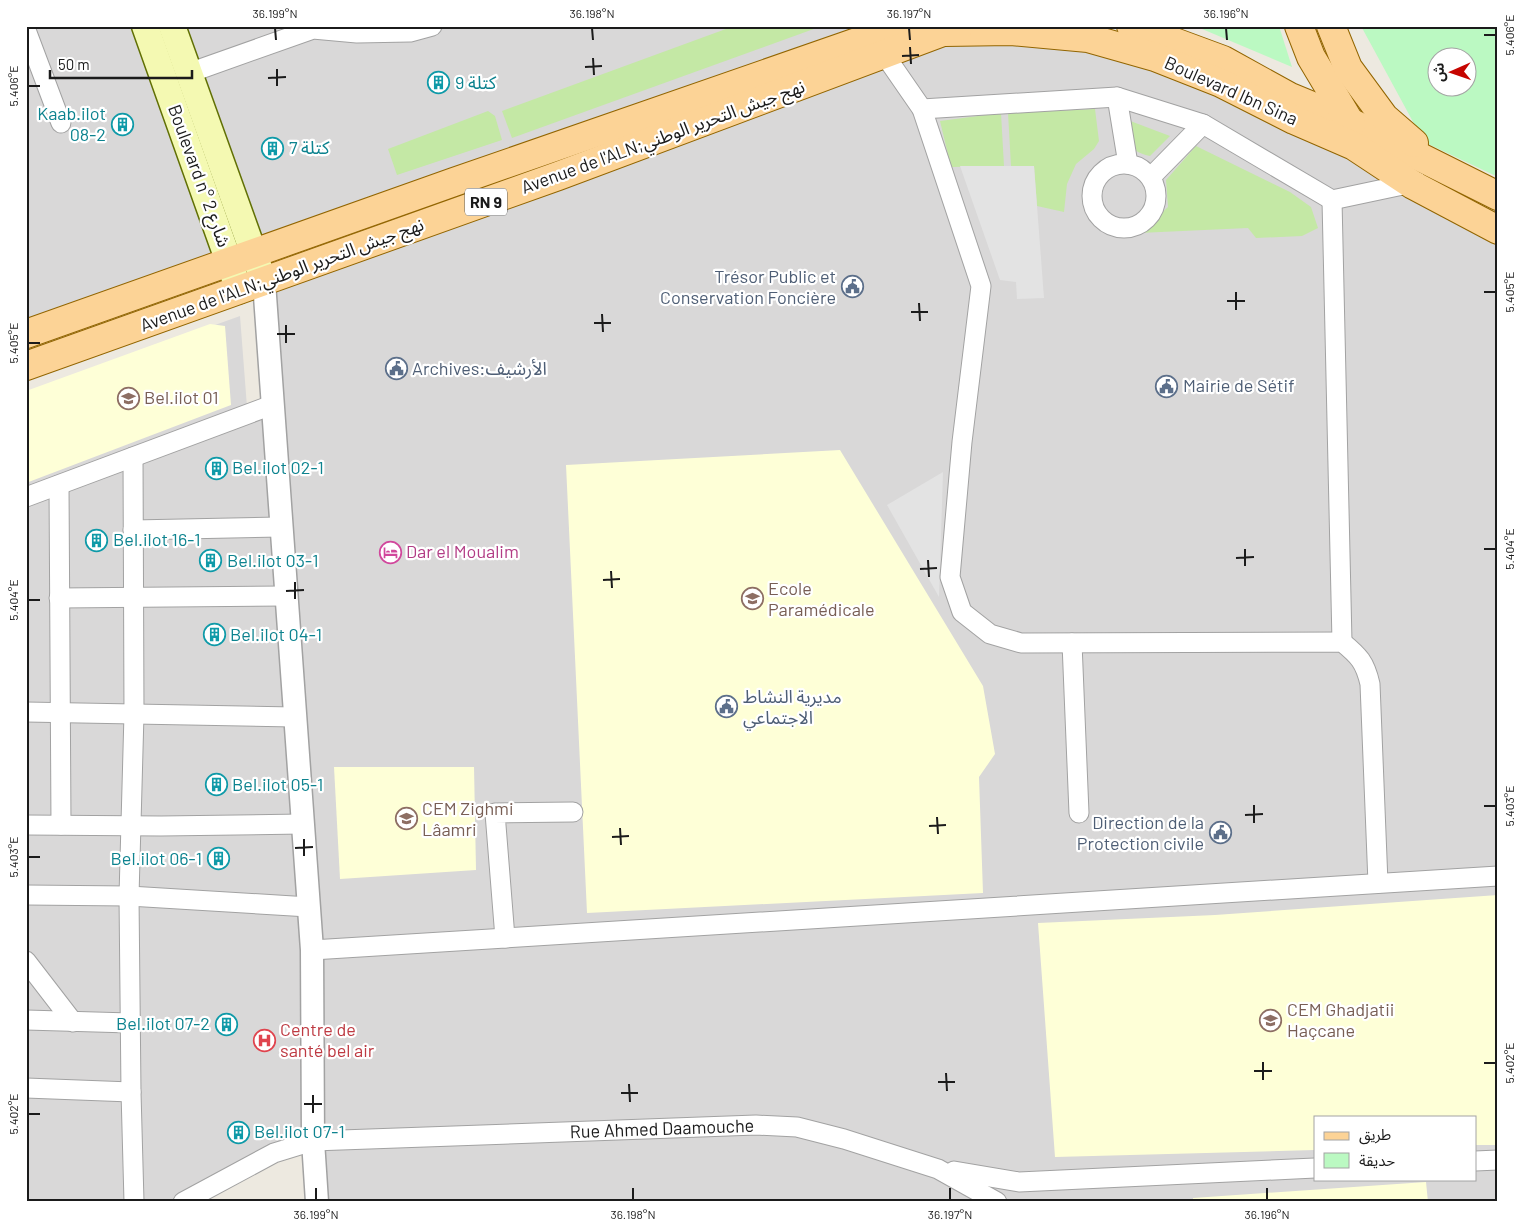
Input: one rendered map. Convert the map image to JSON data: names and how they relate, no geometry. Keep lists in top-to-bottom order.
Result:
{
  "streets": {
    "main road": [
      "Boulevard Ibn Sina",
      "Avenue de l'ALN;نهج جيش التحرير الوطني",
      "Boulevard n° شارع 2",
      "RN 9"
    ],
    "street": ["Rue Ahmed Daamouche"]
  },
  "crossings": [
    ["Boulevard Ibn Sina", "Avenue de l'ALN;نهج جيش التحرير الوطني"],
    ["Avenue de l'ALN;نهج جيش التحرير الوطني", "Boulevard n° شارع 2"]
  ],
  "places": {
    "building": [
      "كتلة 9",
      "Kaab.ilot 08-2",
      "كتلة 7",
      "Bel.ilot 02-1",
      "Bel.ilot 16-1",
      "Bel.ilot 03-1",
      "Bel.ilot 04-1",
      "Bel.ilot 05-1",
      "Bel.ilot 06-1",
      "Bel.ilot 07-2",
      "Bel.ilot 07-1"
    ],
    "public building": [
      "Trésor Public et Conservation Foncière",
      "Archives:الأرشيف",
      "Mairie de Sétif",
      "مديرية النشاط الاجتماعي",
      "Direction de la Protection civile"
    ],
    "school or university": [
      "Bel.ilot 01",
      "Ecole Paramédicale",
      "CEM Zighmi Lâamri",
      "CEM Ghadjatii Haçcane"
    ],
    "hotel": ["Dar el Moualim"],
    "hospital": ["Centre de santé bel air"]
  },
  "legend": ["طريق", "حديقة"],
  "scale_bar": "50 m",
  "north": "left",
  "coordinates": [
    "36.199°N",
    "36.198°N",
    "36.197°N",
    "36.196°N",
    "5.406°E",
    "5.405°E",
    "5.404°E",
    "5.403°E",
    "5.402°E"
  ]
}
